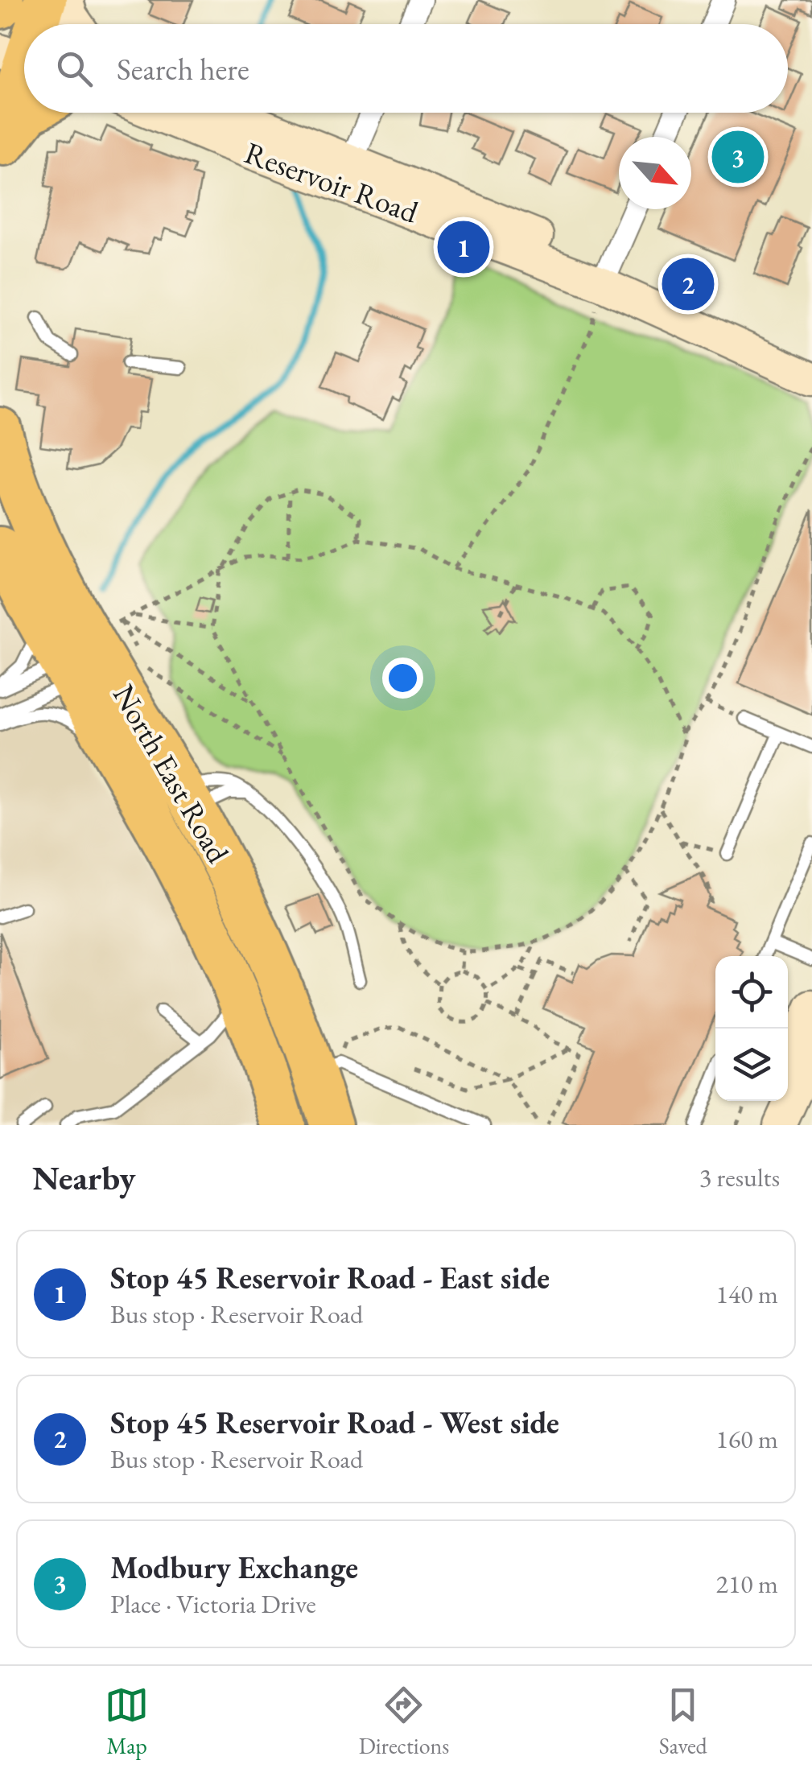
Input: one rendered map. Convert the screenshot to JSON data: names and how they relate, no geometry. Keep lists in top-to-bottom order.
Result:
{
  "streets": {
    "highway": ["North East Road"],
    "main road": ["Reservoir Road"]
  },
  "north": "bottom right",
  "page": {
    "search": "Search here",
    "pins": ["3", "1", "2"],
    "heading": ["Nearby", "3 results"],
    "list": [
      {
        "mark": "1",
        "name": "Stop 45 Reservoir Road - East side",
        "note": "Bus stop · Reservoir Road",
        "value": "140 m"
      },
      {
        "mark": "2",
        "name": "Stop 45 Reservoir Road - West side",
        "note": "Bus stop · Reservoir Road",
        "value": "160 m"
      },
      {
        "mark": "3",
        "name": "Modbury Exchange",
        "note": "Place · Victoria Drive",
        "value": "210 m"
      }
    ],
    "nav": ["Map", "Directions", "Saved"]
  }
}
